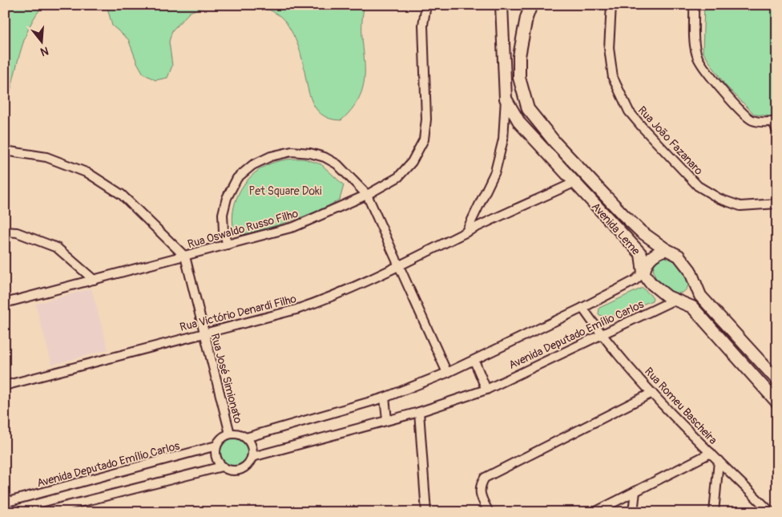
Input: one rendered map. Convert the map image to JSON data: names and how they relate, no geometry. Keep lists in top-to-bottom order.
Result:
{
  "streets": {
    "street": [
      "Rua João Fazanaro",
      "Rua Oswaldo Russo Filho",
      "Avenida Leme",
      "Rua Victório Denardi Filho",
      "Avenida Deputado Emílio Carlos",
      "Rua José Simionato",
      "Rua Romeu Bascheira"
    ]
  },
  "crossings": [
    ["Rua Oswaldo Russo Filho", "Rua José Simionato"],
    ["Avenida Leme", "Rua Victório Denardi Filho"],
    ["Avenida Leme", "Avenida Deputado Emílio Carlos"],
    ["Rua Victório Denardi Filho", "Rua José Simionato"],
    ["Avenida Deputado Emílio Carlos", "Rua José Simionato"],
    ["Avenida Deputado Emílio Carlos", "Rua Romeu Bascheira"]
  ],
  "parks": ["Pet Square Doki"],
  "north": "bottom"
}
